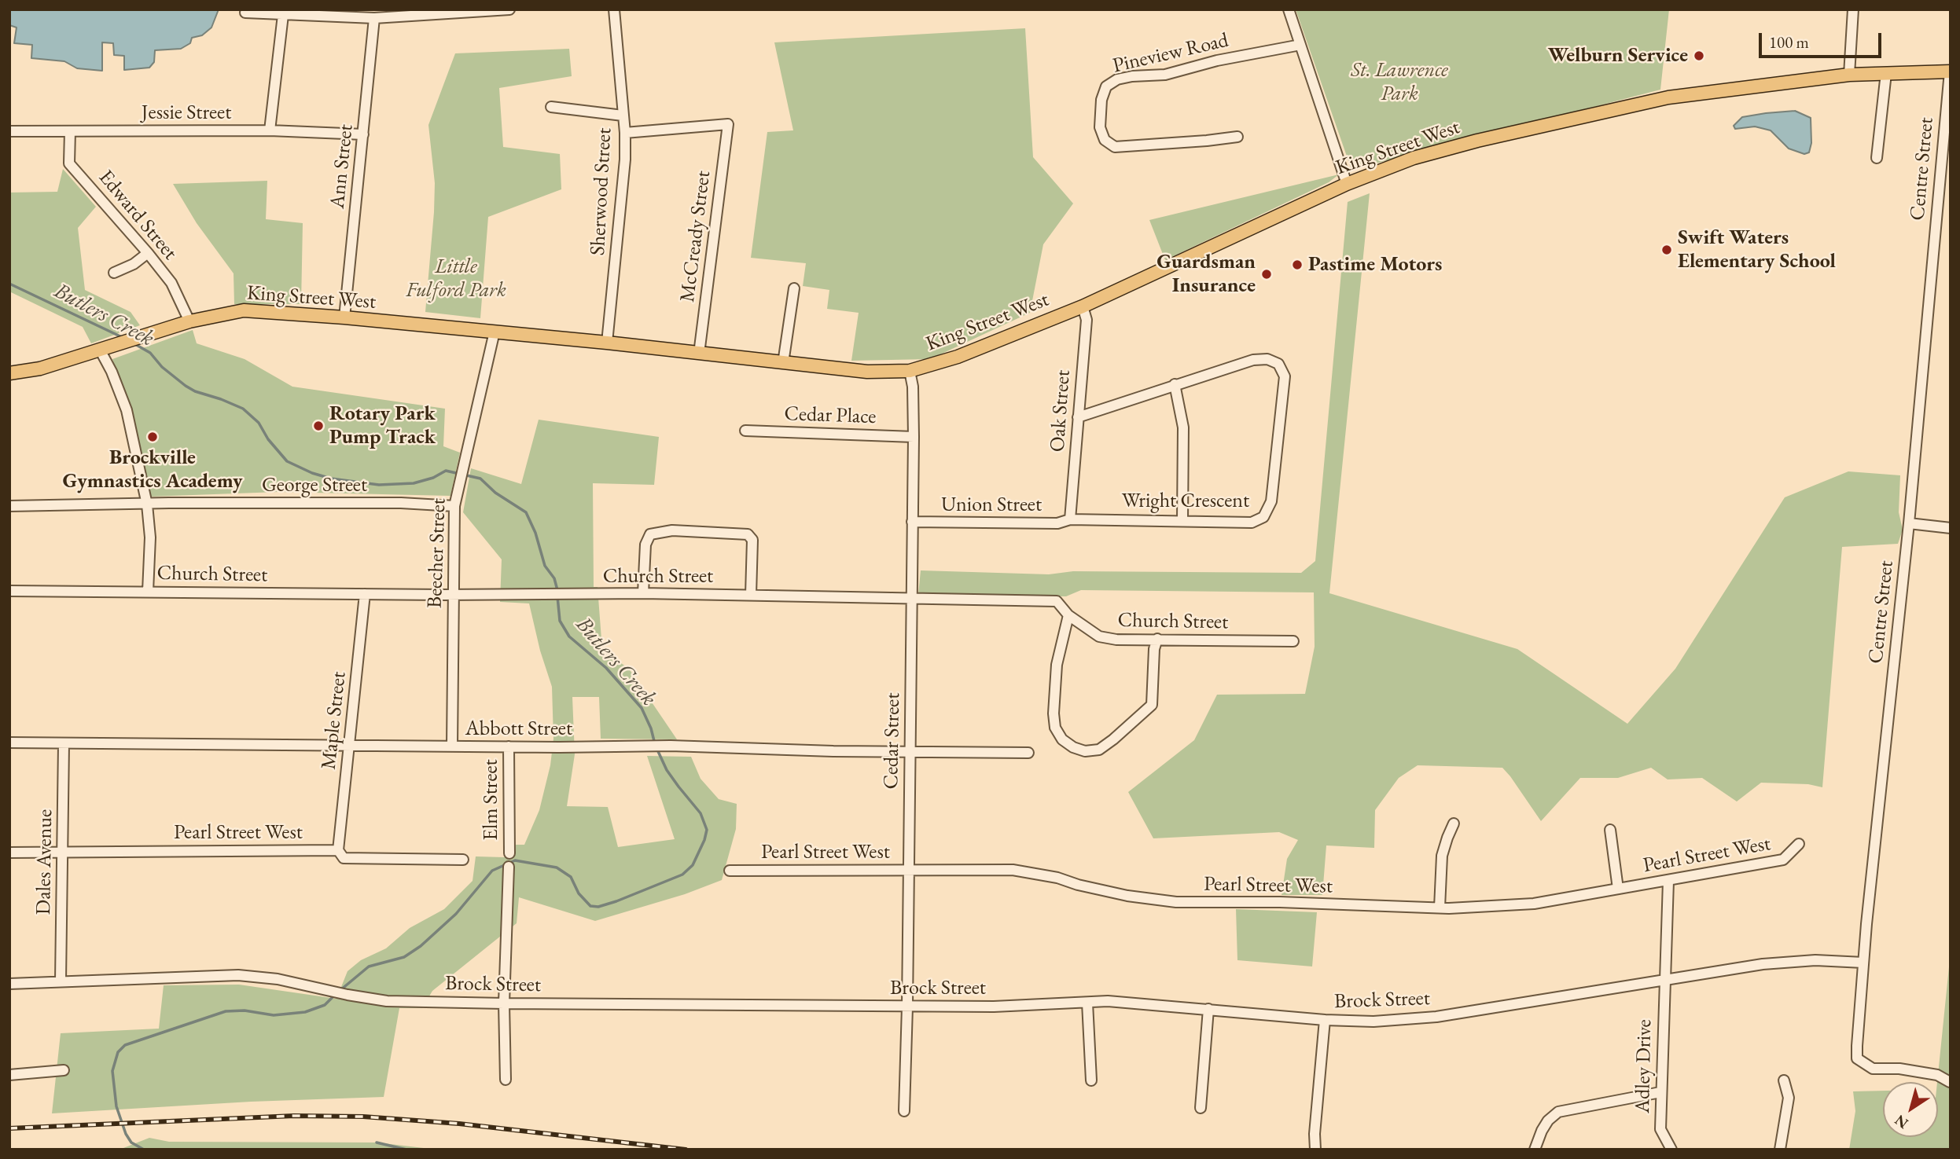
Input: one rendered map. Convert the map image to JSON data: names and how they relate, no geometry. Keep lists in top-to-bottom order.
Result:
{
  "streets": {
    "main road": ["King Street West"],
    "street": [
      "Pineview Road",
      "Jessie Street",
      "Ann Street",
      "Centre Street",
      "Sherwood Street",
      "Edward Street",
      "McCready Street",
      "Oak Street",
      "Cedar Place",
      "George Street",
      "Wright Crescent",
      "Union Street",
      "Beecher Street",
      "Church Street",
      "Maple Street",
      "Abbott Street",
      "Cedar Street",
      "Elm Street",
      "Pearl Street West",
      "Dales Avenue",
      "Brock Street",
      "Adley Drive"
    ]
  },
  "crossings": [
    ["Jessie Street", "Ann Street"],
    ["Jessie Street", "Edward Street"],
    ["King Street West", "Ann Street"],
    ["King Street West", "Centre Street"],
    ["King Street West", "Sherwood Street"],
    ["King Street West", "Edward Street"],
    ["King Street West", "McCready Street"],
    ["King Street West", "Oak Street"],
    ["King Street West", "Beecher Street"],
    ["King Street West", "Cedar Street"],
    ["Centre Street", "Brock Street"],
    ["Sherwood Street", "McCready Street"],
    ["Oak Street", "Wright Crescent"],
    ["Oak Street", "Union Street"],
    ["Cedar Place", "Cedar Street"],
    ["George Street", "Beecher Street"],
    ["Wright Crescent", "Union Street"],
    ["Union Street", "Cedar Street"],
    ["Beecher Street", "Church Street"],
    ["Beecher Street", "Abbott Street"],
    ["Church Street", "Maple Street"],
    ["Church Street", "Cedar Street"],
    ["Maple Street", "Abbott Street"],
    ["Maple Street", "Pearl Street West"],
    ["Abbott Street", "Cedar Street"],
    ["Abbott Street", "Elm Street"],
    ["Abbott Street", "Dales Avenue"],
    ["Cedar Street", "Pearl Street West"],
    ["Cedar Street", "Brock Street"],
    ["Elm Street", "Brock Street"],
    ["Pearl Street West", "Dales Avenue"],
    ["Pearl Street West", "Adley Drive"],
    ["Dales Avenue", "Brock Street"],
    ["Brock Street", "Adley Drive"]
  ],
  "water": ["Butlers Creek"],
  "parks": ["St. Lawrence Park", "Little Fulford Park"],
  "places": [
    "Welburn Service",
    "Swift Waters Elementary School",
    "Pastime Motors",
    "Guardsman Insurance",
    "Rotary Park Pump Track",
    "Brockville Gymnastics Academy"
  ],
  "scale_bar": "100 m",
  "north": "bottom left"
}
